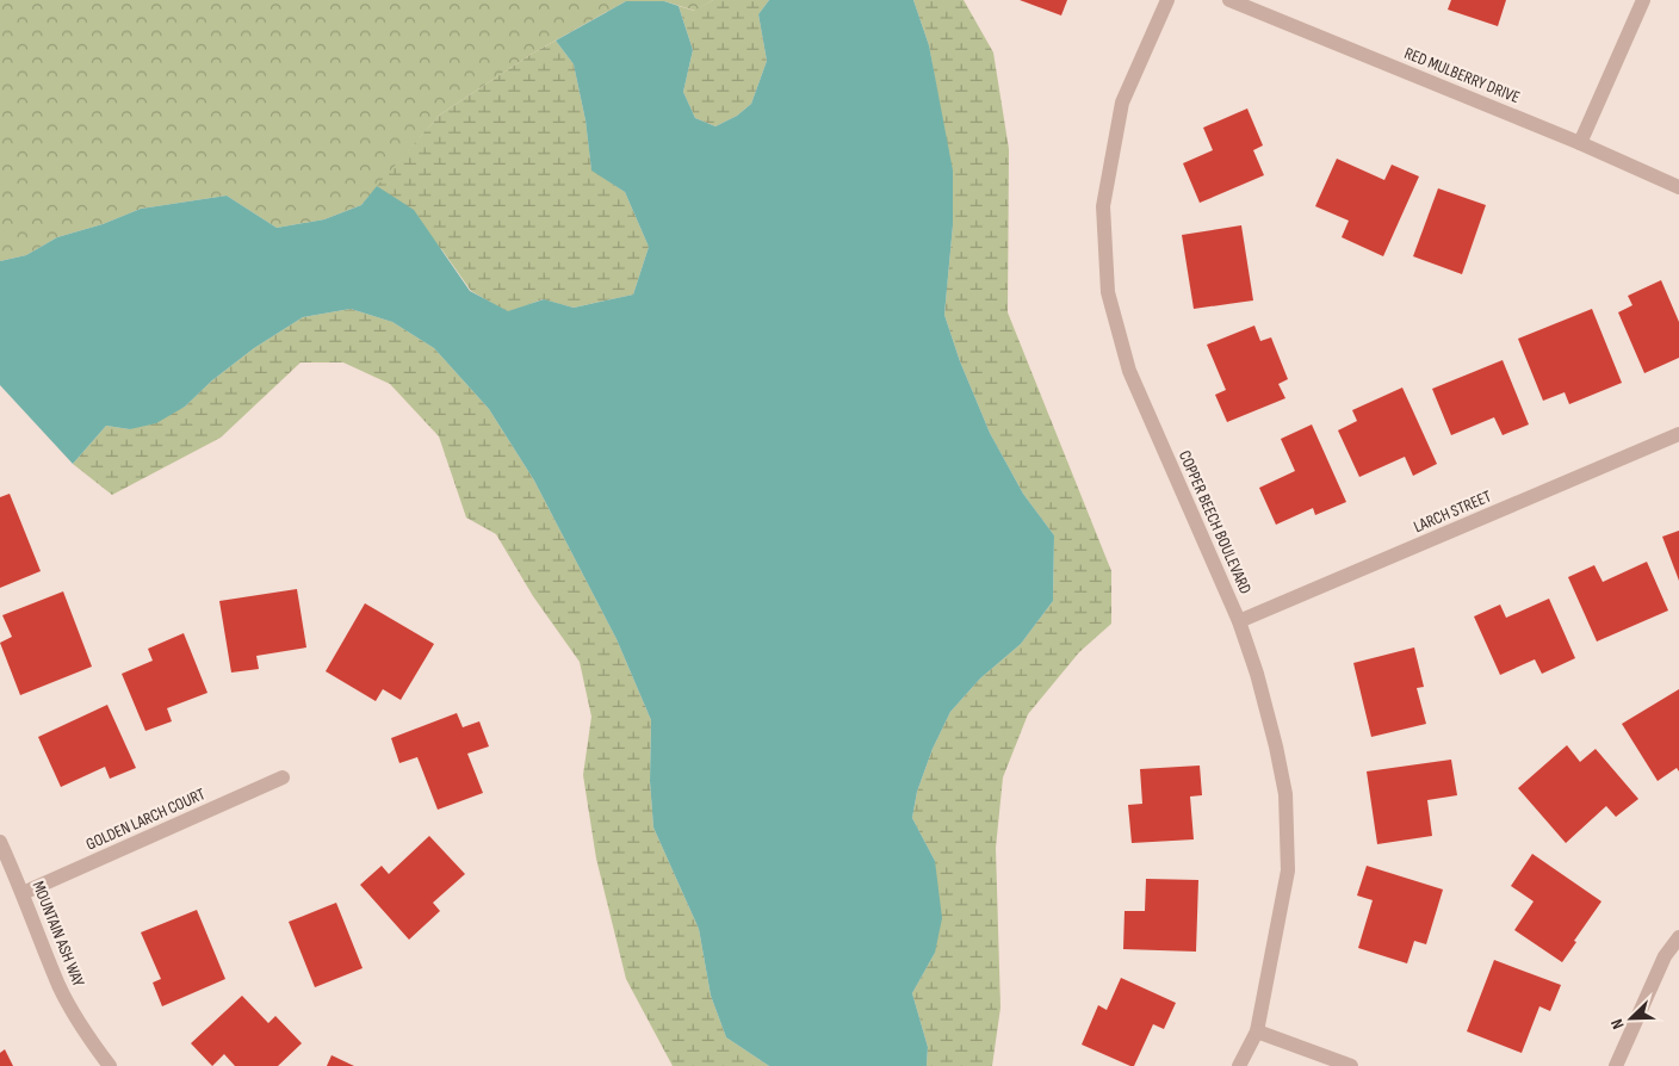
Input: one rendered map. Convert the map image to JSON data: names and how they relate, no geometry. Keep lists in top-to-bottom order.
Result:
{
  "streets": {
    "street": [
      "RED MULBERRY DRIVE",
      "LARCH STREET",
      "COPPER BEECH BOULEVARD",
      "GOLDEN LARCH COURT",
      "MOUNTAIN ASH WAY"
    ]
  },
  "crossings": [
    ["LARCH STREET", "COPPER BEECH BOULEVARD"],
    ["GOLDEN LARCH COURT", "MOUNTAIN ASH WAY"]
  ],
  "north": "bottom left"
}
